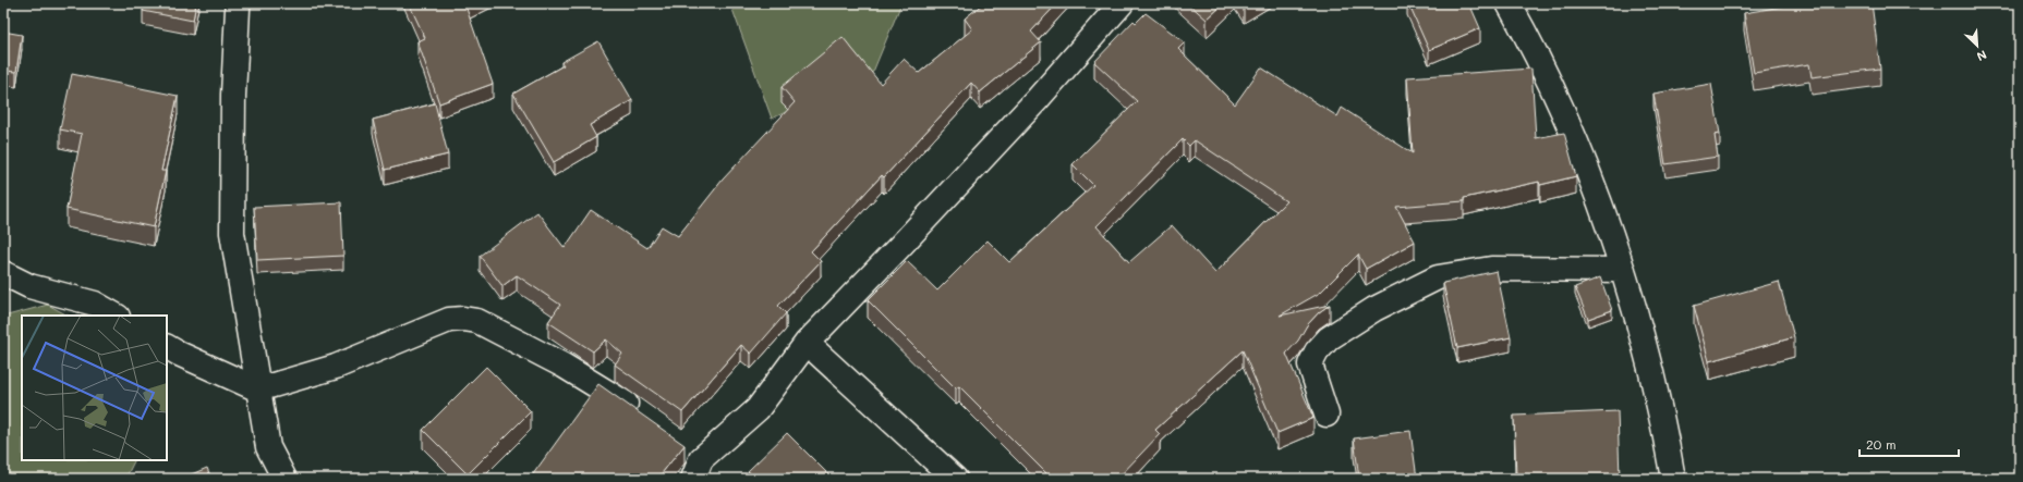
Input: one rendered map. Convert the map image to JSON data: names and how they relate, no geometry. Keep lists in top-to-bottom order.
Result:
{
  "scale_bar": "20 m",
  "north": "bottom right"
}
